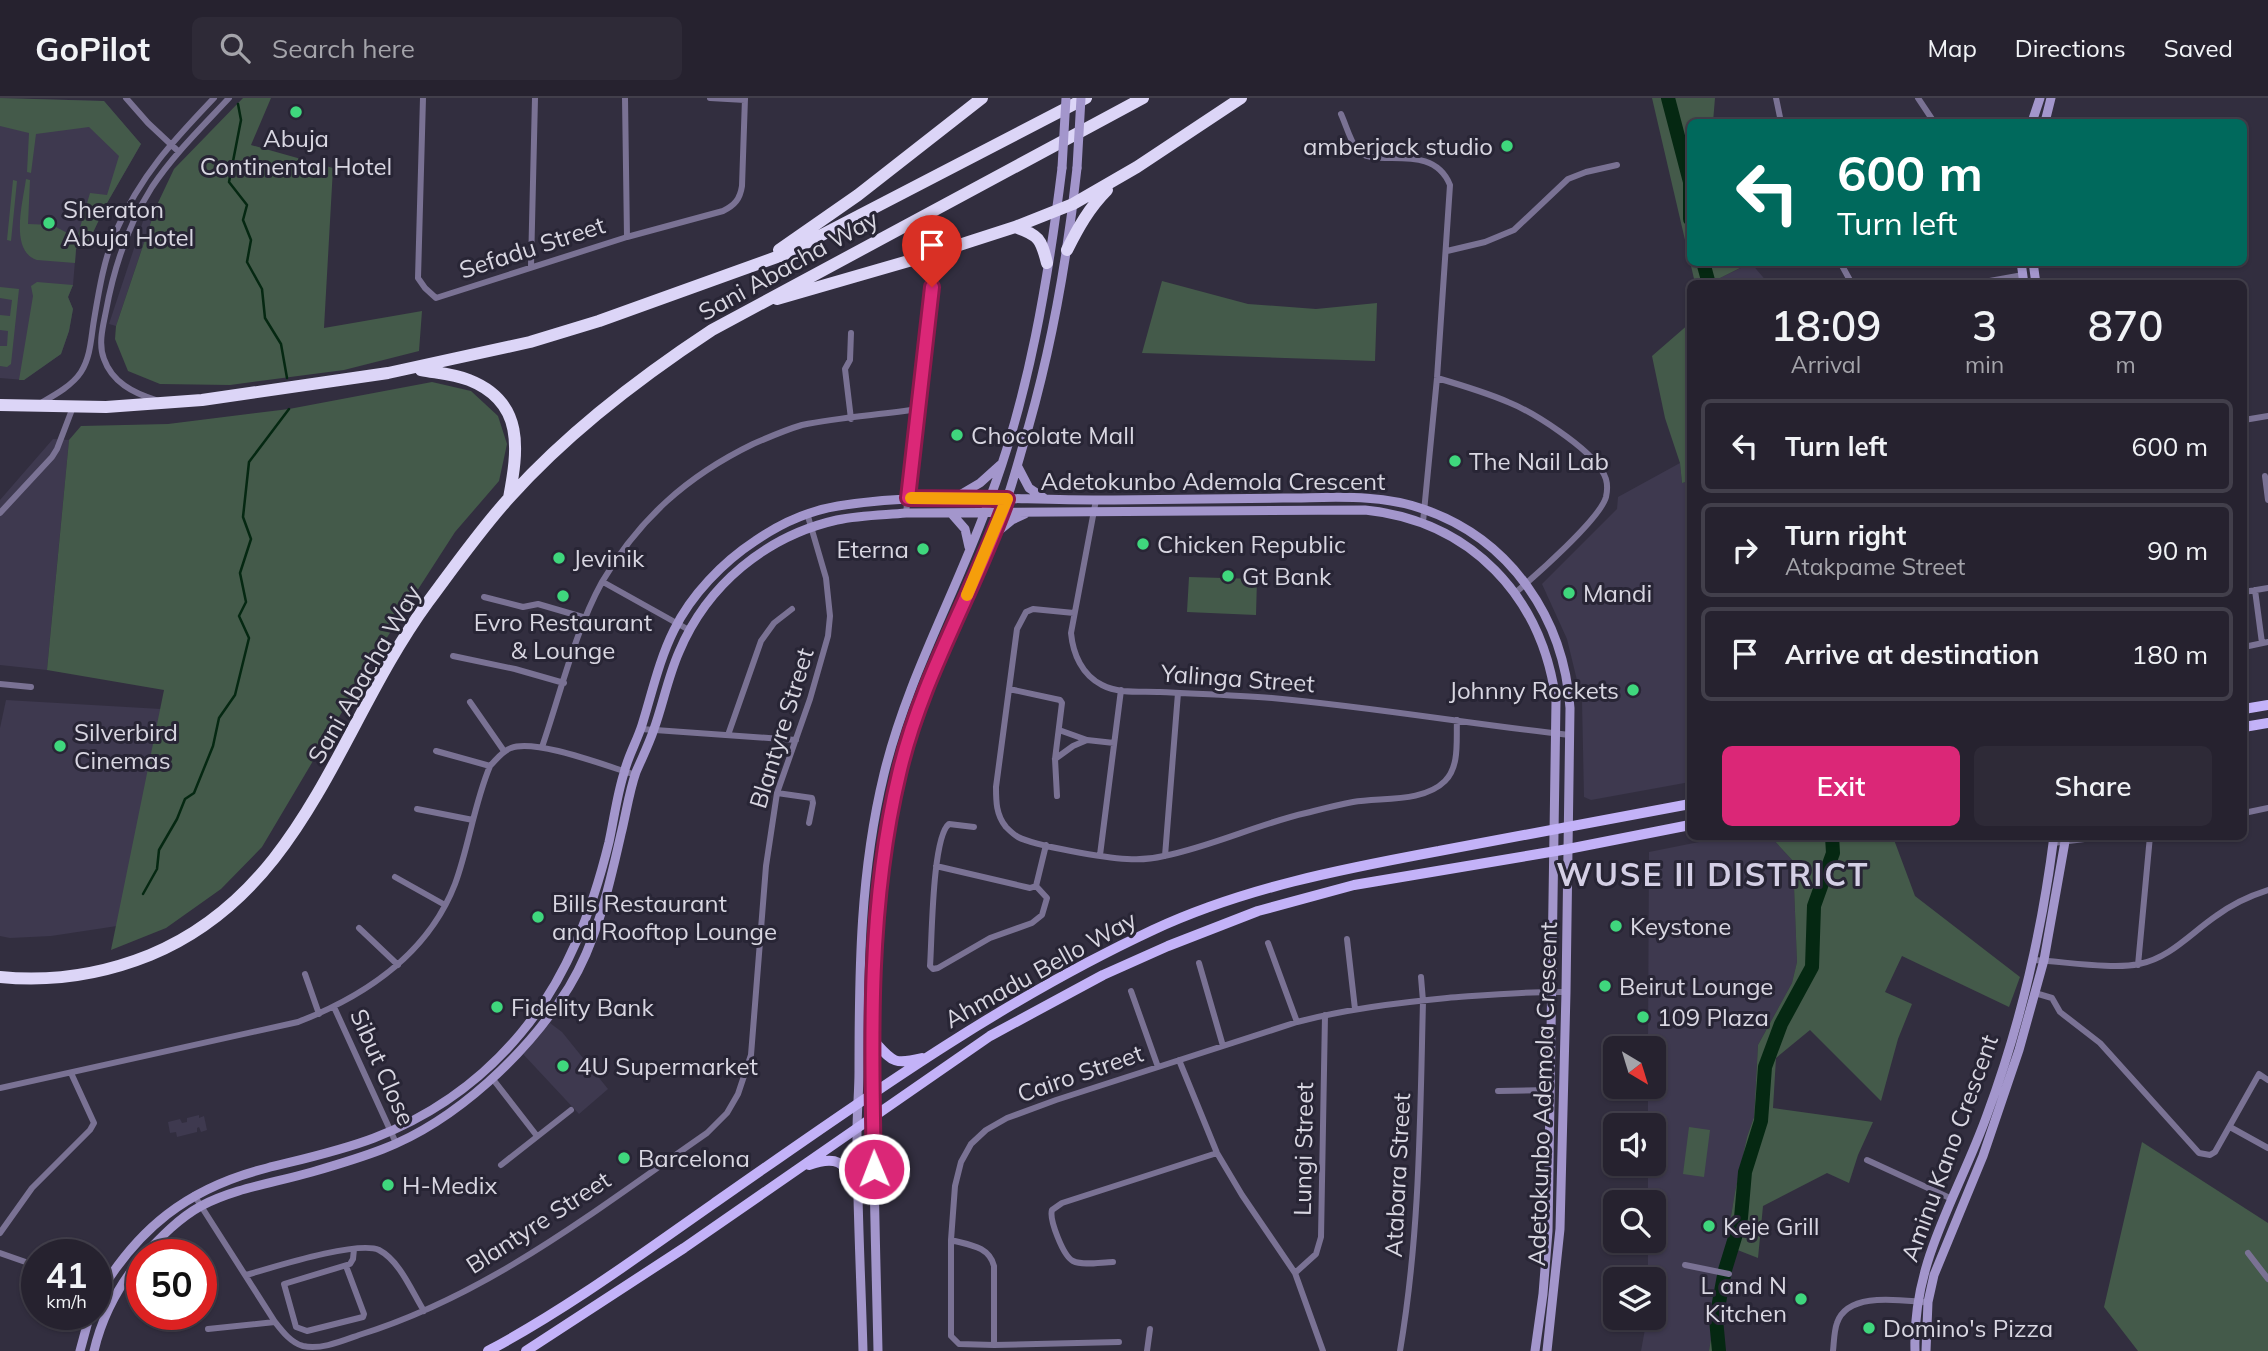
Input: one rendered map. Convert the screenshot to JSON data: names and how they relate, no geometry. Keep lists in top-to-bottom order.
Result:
{
  "streets": {
    "highway": ["Sani Abacha Way"],
    "main road": ["Adetokunbo Ademola Crescent", "Ahmadu Bello Way", "Aminu Kano Crescent"],
    "street": [
      "Sefadu Street",
      "Yalinga Street",
      "Blantyre Street",
      "Sibut Close",
      "Cairo Street",
      "Lungi Street",
      "Atabara Street"
    ]
  },
  "crossings": [
    ["Adetokunbo Ademola Crescent", "Yalinga Street"],
    ["Adetokunbo Ademola Crescent", "Blantyre Street"],
    ["Adetokunbo Ademola Crescent", "Ahmadu Bello Way"],
    ["Adetokunbo Ademola Crescent", "Sibut Close"],
    ["Adetokunbo Ademola Crescent", "Cairo Street"],
    ["Cairo Street", "Lungi Street"],
    ["Cairo Street", "Atabara Street"]
  ],
  "districts": ["WUSE II DISTRICT"],
  "places": [
    "Abuja Continental Hotel",
    "amberjack studio",
    "Sheraton Abuja Hotel",
    "Chocolate Mall",
    "The Nail Lab",
    "Chicken Republic",
    "Eterna",
    "Jevinik",
    "Gt Bank",
    "Mandi",
    "Evro Restaurant & Lounge",
    "Johnny Rockets",
    "Silverbird Cinemas",
    "Bills Restaurant and Rooftop Lounge",
    "Keystone",
    "Beirut Lounge",
    "Fidelity Bank",
    "109 Plaza",
    "4U Supermarket",
    "Barcelona",
    "H-Medix",
    "Keje Grill",
    "L and N Kitchen",
    "Domino's Pizza"
  ],
  "north": "bottom right",
  "page": {
    "header": "GoPilot",
    "search": "Search here",
    "nav": ["Map", "Directions", "Saved"],
    "turn": ["600 m", "Turn left"],
    "eta": [
      "18:09",
      "Arrival",
      "3",
      "min",
      "870",
      "m"
    ],
    "list": [
      {
        "name": "Turn left",
        "value": "600 m"
      },
      {
        "name": "Turn right",
        "note": "Atakpame Street",
        "value": "90 m"
      },
      {
        "name": "Arrive at destination",
        "value": "180 m"
      }
    ],
    "buttons": ["Exit", "Share"],
    "speed": "41 km/h",
    "limit": "50"
  }
}
